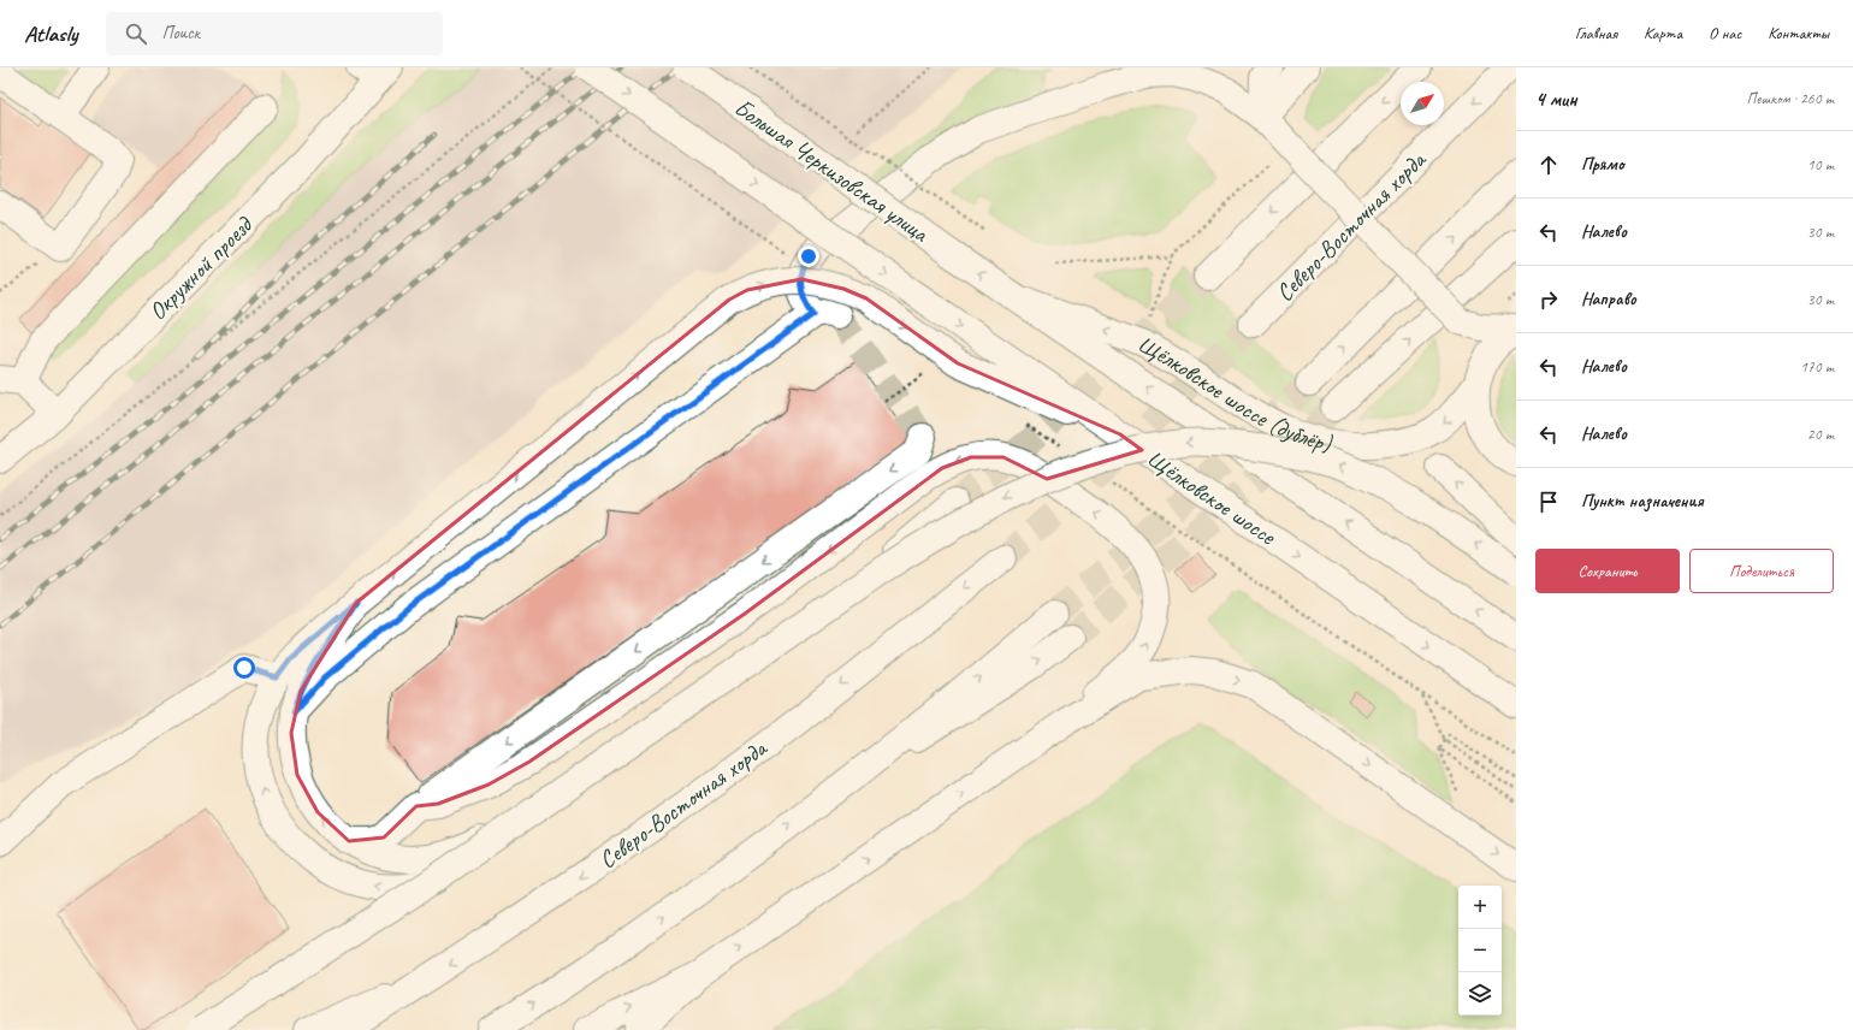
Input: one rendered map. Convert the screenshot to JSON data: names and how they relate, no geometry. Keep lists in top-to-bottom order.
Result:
{
  "streets": {
    "main road": [
      "Большая Черкизовская улица",
      "Северо-Восточная хорда",
      "Окружной проезд",
      "Щёлковское шоссе (дублёр)",
      "Щёлковское шоссе"
    ]
  },
  "crossings": [
    ["Большая Черкизовская улица", "Щёлковское шоссе (дублёр)"]
  ],
  "one_way": ["Большая Черкизовская улица"],
  "north": "top right",
  "page": {
    "header": "Atlasly",
    "search": "Поиск",
    "nav": [
      "Главная",
      "Карта",
      "О нас",
      "Контакты"
    ],
    "heading": ["4 мин", "Пешком · 260 m"],
    "list": [
      ["Прямо", "10 m"],
      ["Налево", "30 m"],
      ["Направо", "30 m"],
      ["Налево", "170 m"],
      ["Налево", "20 m"],
      "Пункт назначения"
    ],
    "buttons": ["Сохранить", "Поделиться"],
    "map_buttons": ["+", "−"]
  }
}
